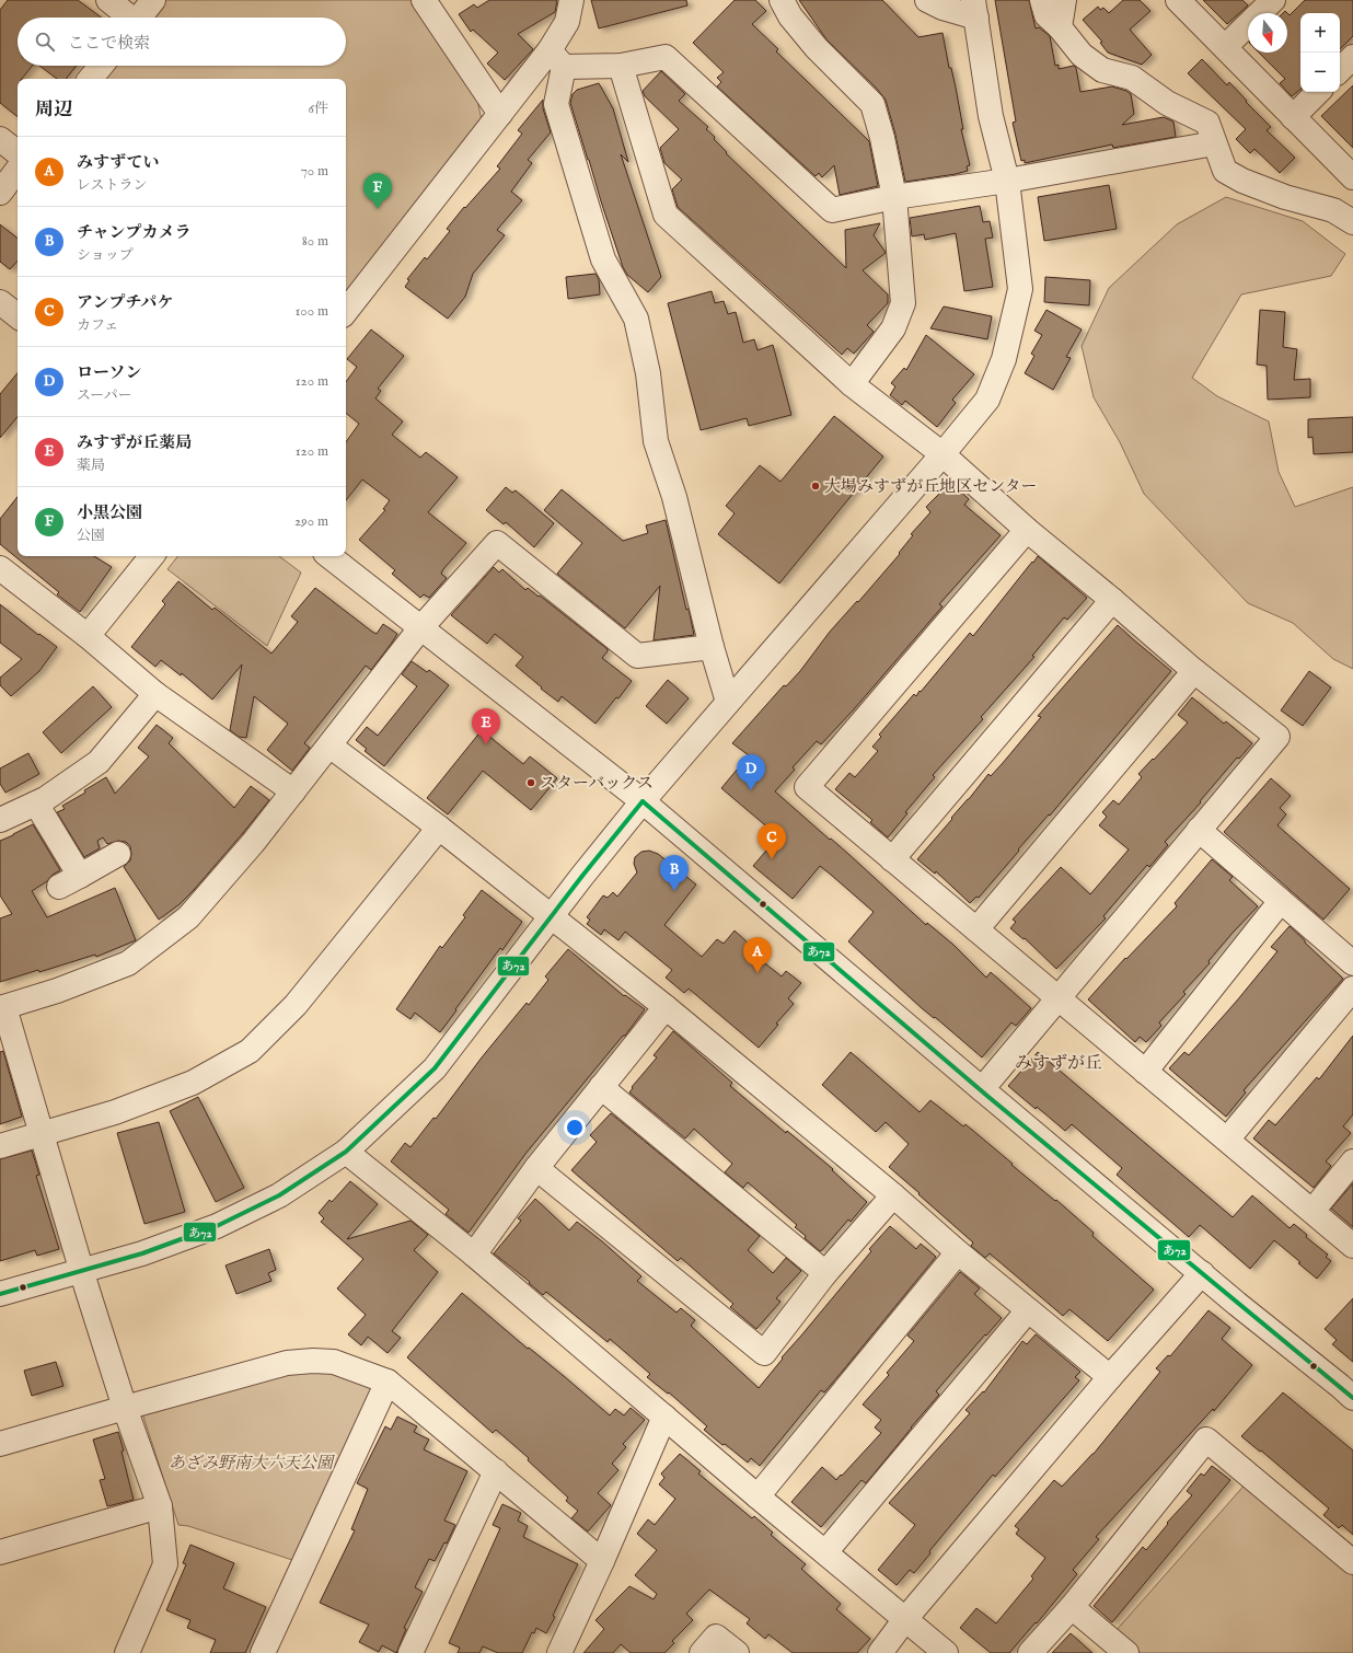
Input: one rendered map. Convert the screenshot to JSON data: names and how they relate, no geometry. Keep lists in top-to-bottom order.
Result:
{
  "districts": ["みすずが丘"],
  "parks": ["あざみ野南大六天公園"],
  "places": ["大場みすずが丘地区センター", "スターバックス"],
  "lines": ["transit line あ72"],
  "north": "bottom",
  "page": {
    "map_buttons": ["+", "−"],
    "search": "ここで検索",
    "heading": ["周辺", "6件"],
    "list": [
      {
        "mark": "A",
        "name": "みすずてい",
        "note": "レストラン",
        "value": "70 m"
      },
      {
        "mark": "B",
        "name": "チャンプカメラ",
        "note": "ショップ",
        "value": "80 m"
      },
      {
        "mark": "C",
        "name": "アンプチパケ",
        "note": "カフェ",
        "value": "100 m"
      },
      {
        "mark": "D",
        "name": "ローソン",
        "note": "スーパー",
        "value": "120 m"
      },
      {
        "mark": "E",
        "name": "みすずが丘薬局",
        "note": "薬局",
        "value": "120 m"
      },
      {
        "mark": "F",
        "name": "小黒公園",
        "note": "公園",
        "value": "290 m"
      }
    ],
    "pins": [
      "F",
      "E",
      "D",
      "C",
      "B",
      "A"
    ]
  }
}
